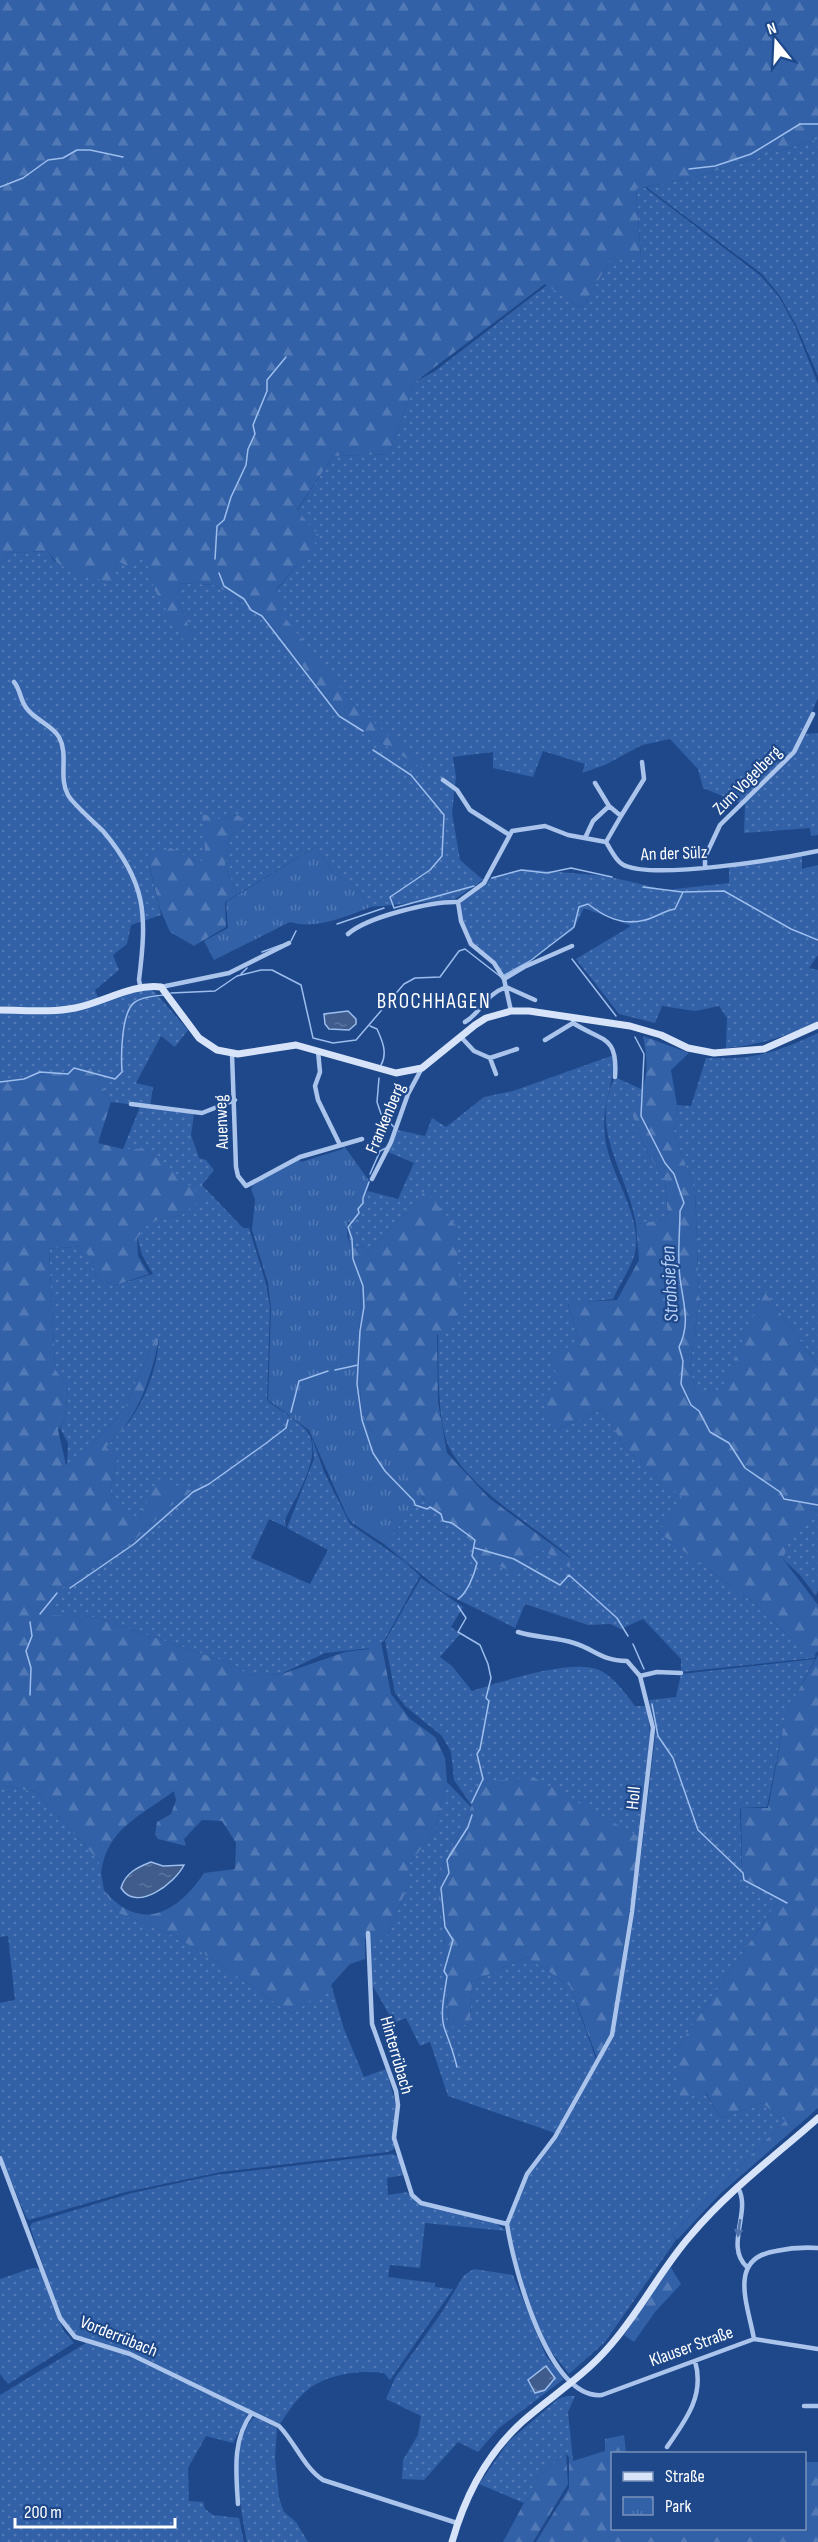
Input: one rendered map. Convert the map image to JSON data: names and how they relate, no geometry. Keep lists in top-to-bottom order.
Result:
{
  "streets": {
    "street": [
      "Zum Vogelberg",
      "An der Sülz",
      "Frankenberg",
      "Auenweg",
      "Holl",
      "Hinterrübach",
      "Vorderrübach",
      "Klauser Straße"
    ]
  },
  "crossings": [
    ["Zum Vogelberg", "An der Sülz"],
    ["Holl", "Hinterrübach"]
  ],
  "districts": ["BROCHHAGEN"],
  "water": ["Strohsiefen"],
  "legend": ["Straße", "Park"],
  "scale_bar": "200 m",
  "north": "top"
}
